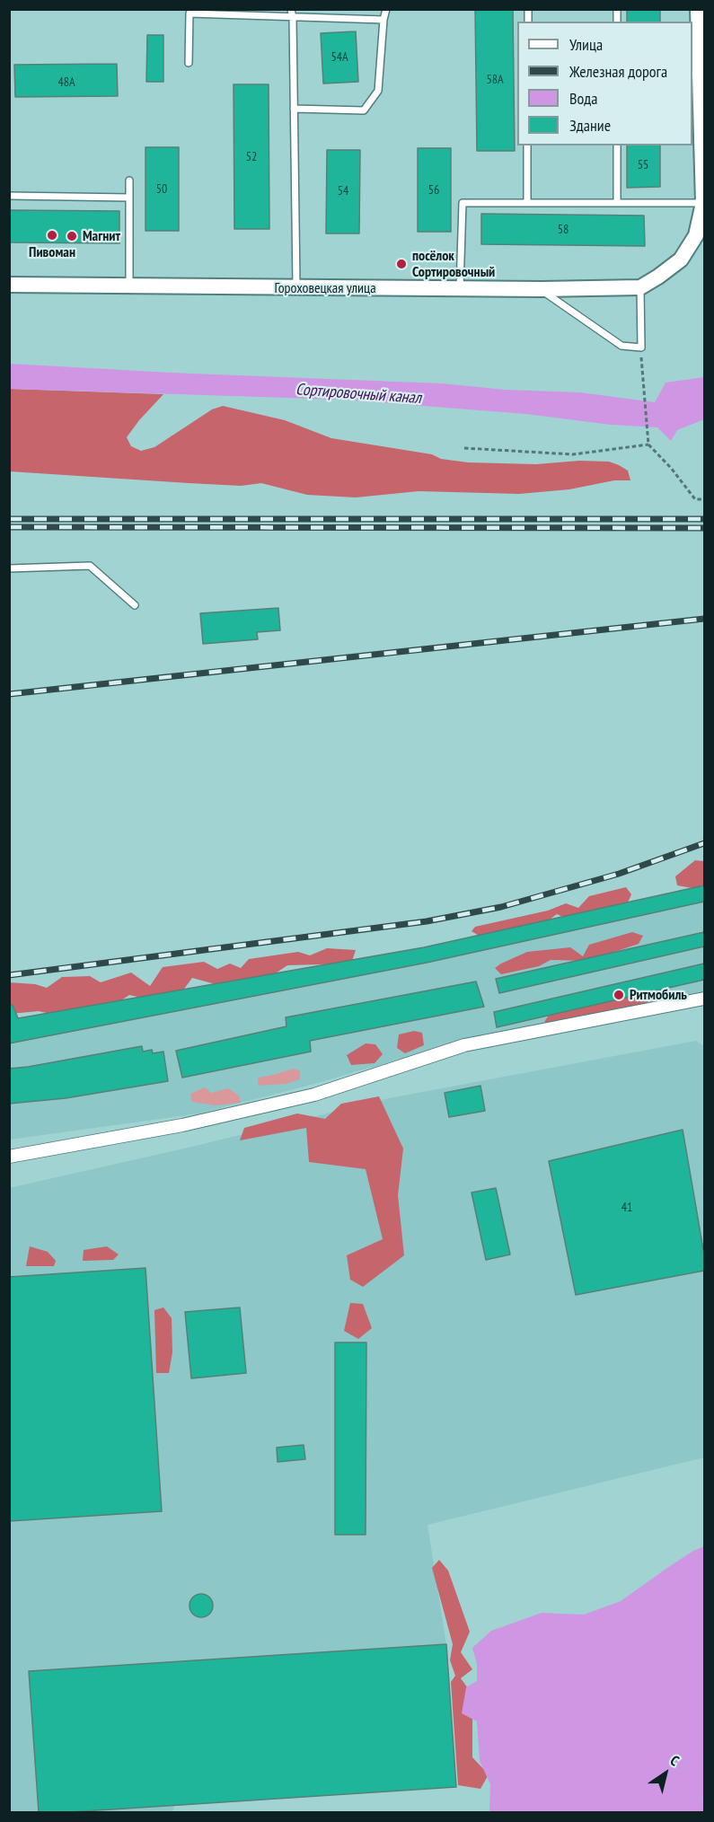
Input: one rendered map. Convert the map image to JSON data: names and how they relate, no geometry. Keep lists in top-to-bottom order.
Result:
{
  "streets": {
    "street": ["Гороховецкая улица"]
  },
  "water": ["Сортировочный канал"],
  "places": [
    "Пивоман",
    "Магнит",
    "посёлок Сортировочный",
    "Ритмобиль"
  ],
  "house_numbers": [
    "54А",
    "58А",
    "48А",
    "52",
    "55",
    "50",
    "56",
    "54",
    "58",
    "41"
  ],
  "legend": [
    "Улица",
    "Железная дорога",
    "Вода",
    "Здание"
  ],
  "north": "top right"
}
